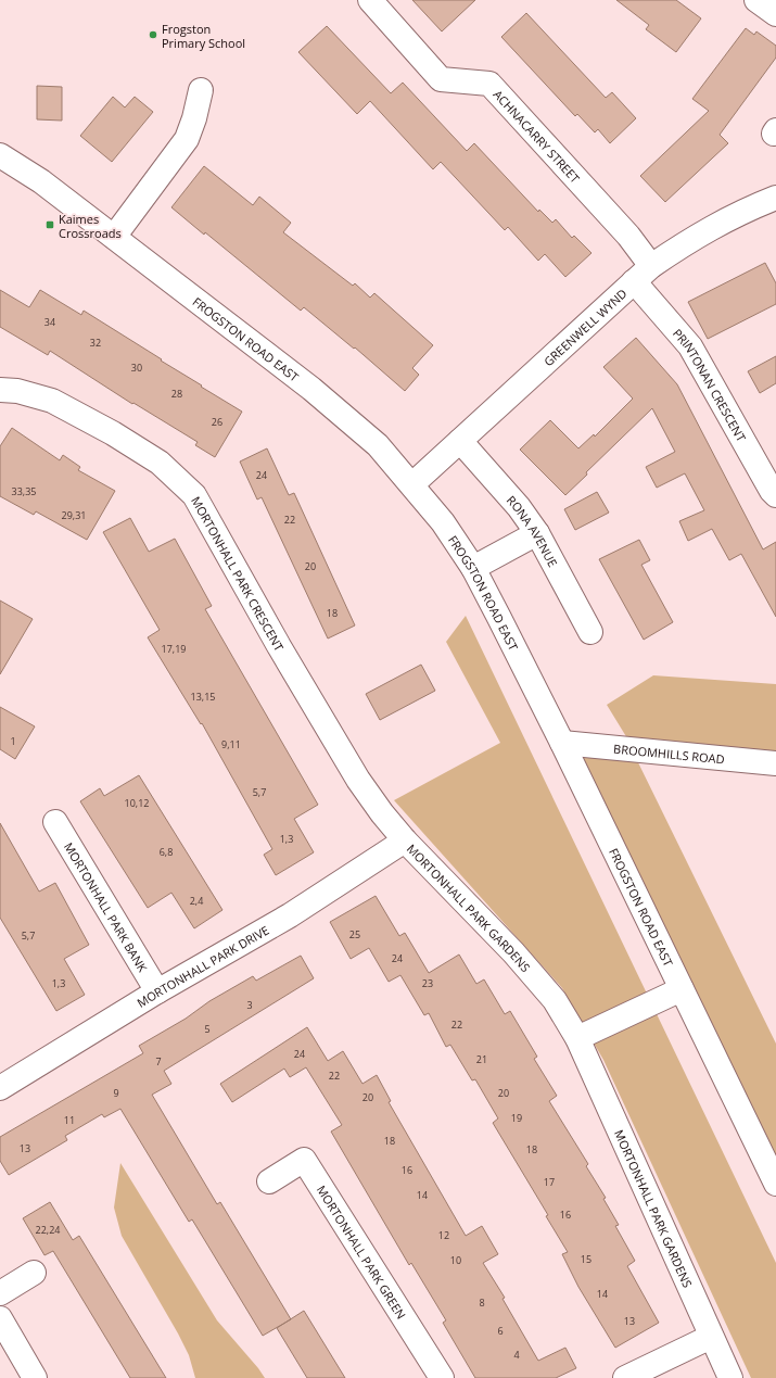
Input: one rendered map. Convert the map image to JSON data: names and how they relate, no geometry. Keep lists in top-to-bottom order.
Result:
{
  "streets": {
    "street": [
      "ACHNACARRY STREET",
      "GREENWELL WYND",
      "FROGSTON ROAD EAST",
      "PRINTONAN CRESCENT",
      "RONA AVENUE",
      "MORTONHALL PARK CRESCENT",
      "BROOMHILLS ROAD",
      "MORTONHALL PARK BANK",
      "MORTONHALL PARK GARDENS",
      "MORTONHALL PARK DRIVE",
      "MORTONHALL PARK GREEN"
    ]
  },
  "crossings": [
    ["ACHNACARRY STREET", "GREENWELL WYND"],
    ["ACHNACARRY STREET", "PRINTONAN CRESCENT"],
    ["GREENWELL WYND", "FROGSTON ROAD EAST"],
    ["GREENWELL WYND", "PRINTONAN CRESCENT"],
    ["GREENWELL WYND", "RONA AVENUE"],
    ["FROGSTON ROAD EAST", "BROOMHILLS ROAD"],
    ["MORTONHALL PARK CRESCENT", "MORTONHALL PARK GARDENS"],
    ["MORTONHALL PARK CRESCENT", "MORTONHALL PARK DRIVE"],
    ["MORTONHALL PARK BANK", "MORTONHALL PARK DRIVE"],
    ["MORTONHALL PARK GARDENS", "MORTONHALL PARK DRIVE"]
  ],
  "places": {
    "other": ["Frogston Primary School"],
    "transit": ["Kaimes Crossroads"]
  },
  "house_numbers": [
    "34",
    "32",
    "30",
    "28",
    "26",
    "24",
    "33,35",
    "29,31",
    "22",
    "20",
    "18",
    "17,19",
    "13,15",
    "1",
    "9,11",
    "5,7",
    "10,12",
    "1,3",
    "6,8",
    "2,4",
    "25",
    "5,7",
    "24",
    "1,3",
    "23",
    "3",
    "22",
    "5",
    "24",
    "21",
    "7",
    "22",
    "9",
    "20",
    "20",
    "19",
    "11",
    "18",
    "13",
    "18",
    "16",
    "17",
    "14",
    "16",
    "22,24",
    "12",
    "15",
    "10",
    "14",
    "8",
    "13",
    "6",
    "4"
  ]
}
